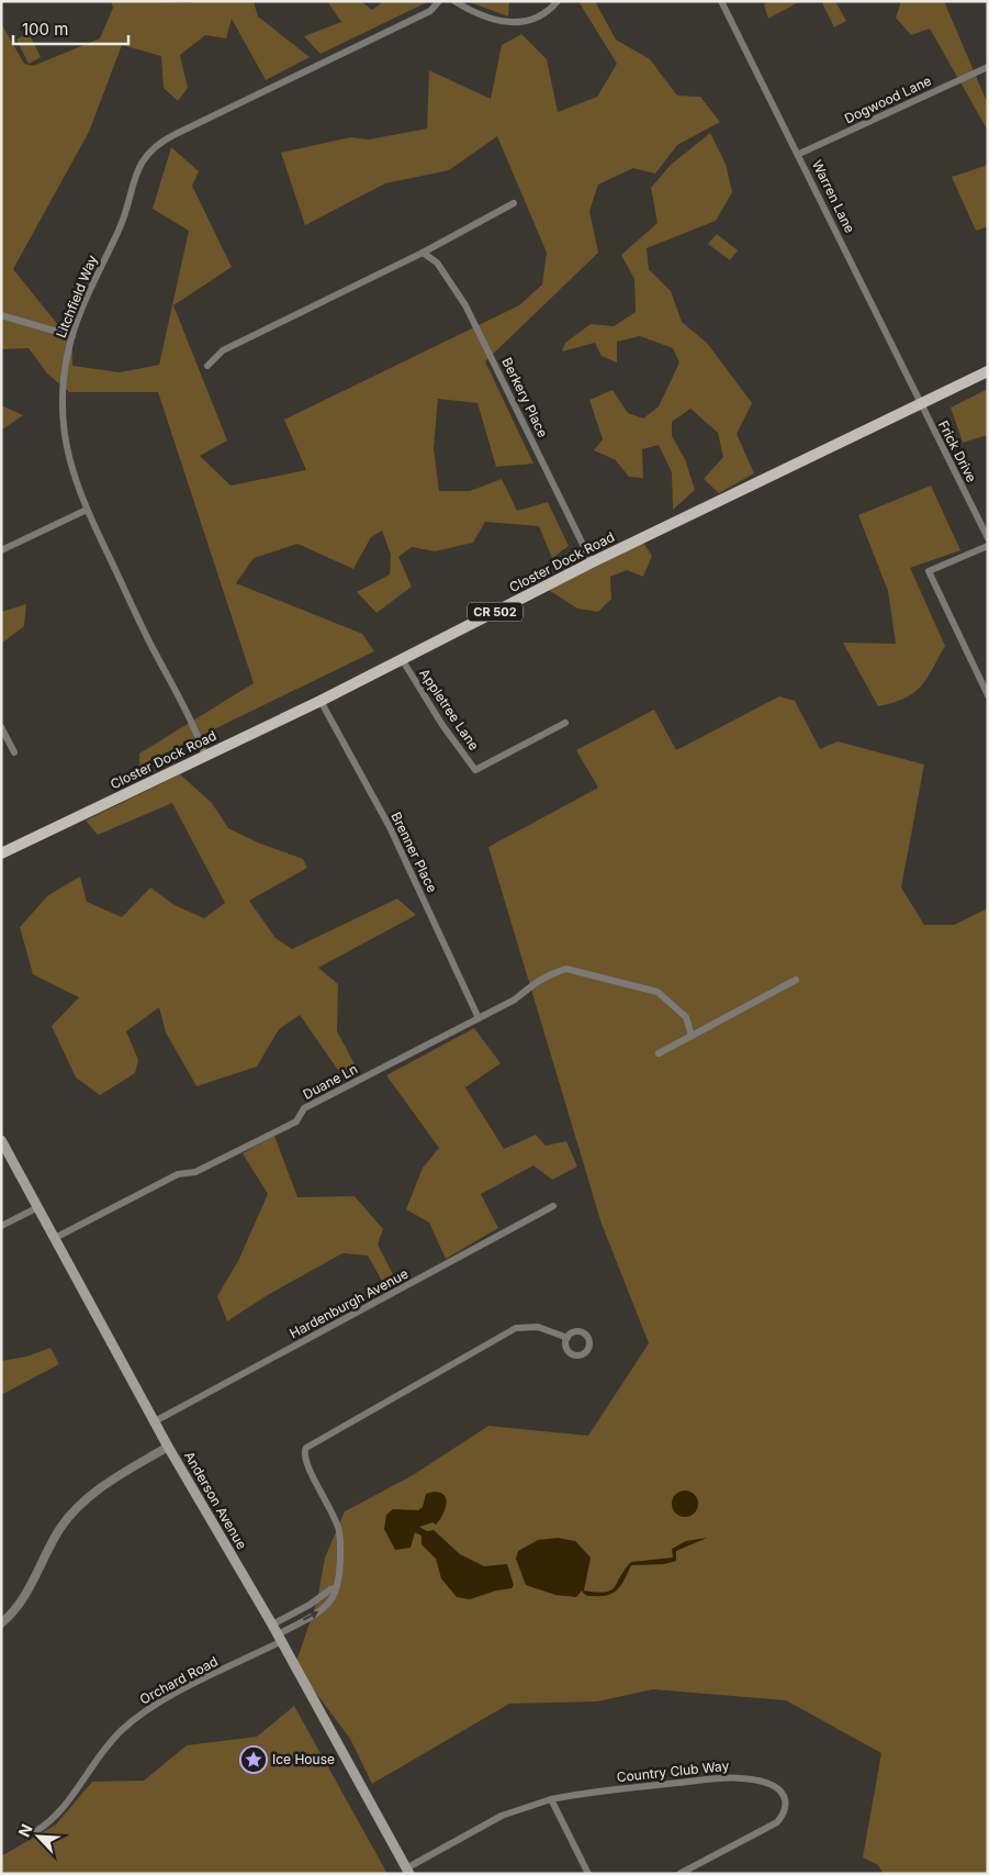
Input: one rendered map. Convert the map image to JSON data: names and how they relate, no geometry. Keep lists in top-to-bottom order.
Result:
{
  "streets": {
    "main road": ["Closter Dock Road", "CR 502", "Anderson Avenue"],
    "street": [
      "Dogwood Lane",
      "Warren Lane",
      "Litchfield Way",
      "Berkery Place",
      "Frick Drive",
      "Appletree Lane",
      "Brenner Place",
      "Duane Ln",
      "Hardenburgh Avenue",
      "Orchard Road",
      "Country Club Way"
    ]
  },
  "crossings": [
    ["Dogwood Lane", "Warren Lane"],
    ["Warren Lane", "Frick Drive"],
    ["Warren Lane", "Closter Dock Road"],
    ["Litchfield Way", "Closter Dock Road"],
    ["Berkery Place", "Closter Dock Road"],
    ["Frick Drive", "Closter Dock Road"],
    ["Closter Dock Road", "Appletree Lane"],
    ["Closter Dock Road", "Brenner Place"],
    ["Brenner Place", "Duane Ln"],
    ["Duane Ln", "Anderson Avenue"],
    ["Hardenburgh Avenue", "Anderson Avenue"],
    ["Anderson Avenue", "Orchard Road"],
    ["Anderson Avenue", "Country Club Way"]
  ],
  "places": {
    "place": ["Ice House"]
  },
  "scale_bar": "100 m",
  "north": "top left"
}
